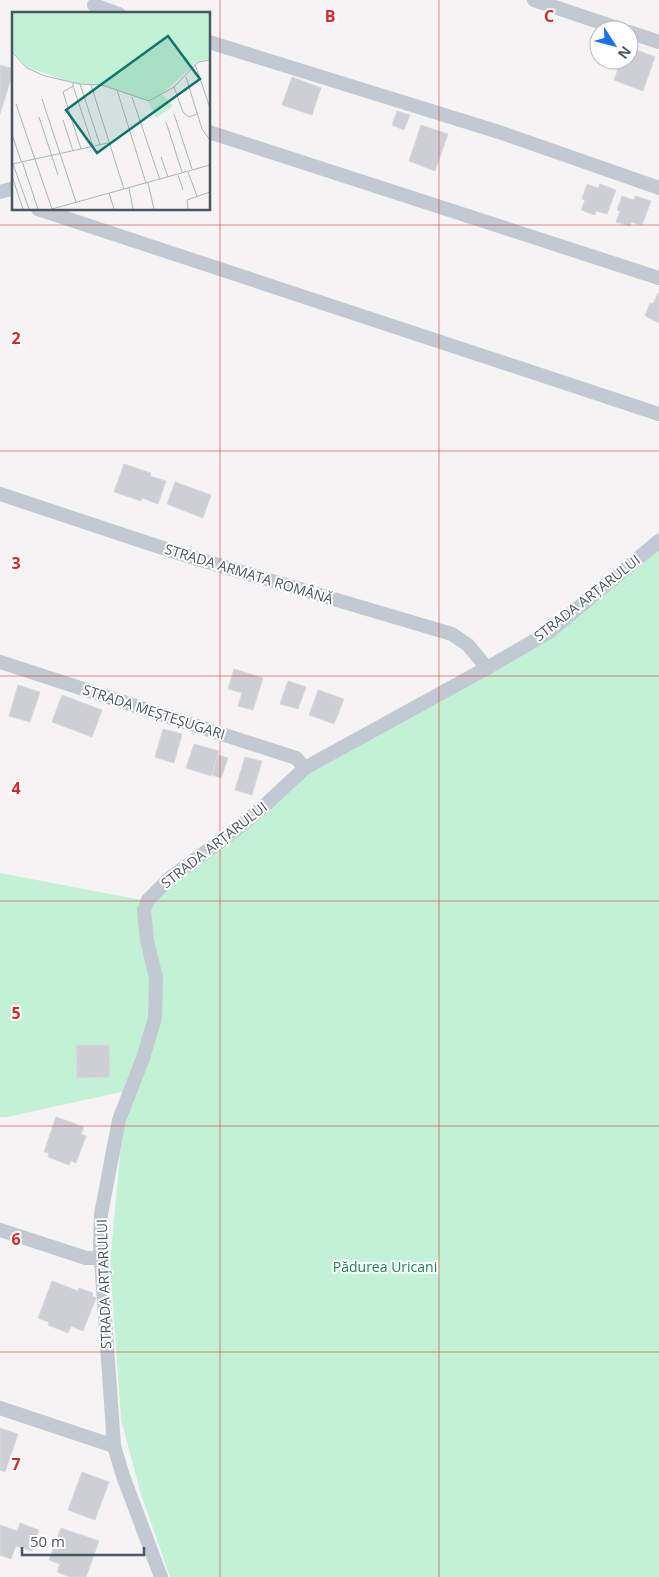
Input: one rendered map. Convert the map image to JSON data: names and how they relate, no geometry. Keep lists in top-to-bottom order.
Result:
{
  "streets": {
    "street": ["STRADA ARMATA ROMÂNĂ", "STRADA ARȚARULUI", "STRADA MEȘTEȘUGARI"]
  },
  "crossings": [
    ["STRADA ARMATA ROMÂNĂ", "STRADA ARȚARULUI"],
    ["STRADA ARȚARULUI", "STRADA MEȘTEȘUGARI"]
  ],
  "parks": ["Pădurea Uricani"],
  "scale_bar": "50 m",
  "north": "bottom right",
  "grid": {
    "columns": ["B", "C"],
    "rows": [
      "2",
      "3",
      "4",
      "5",
      "6",
      "7"
    ]
  }
}
